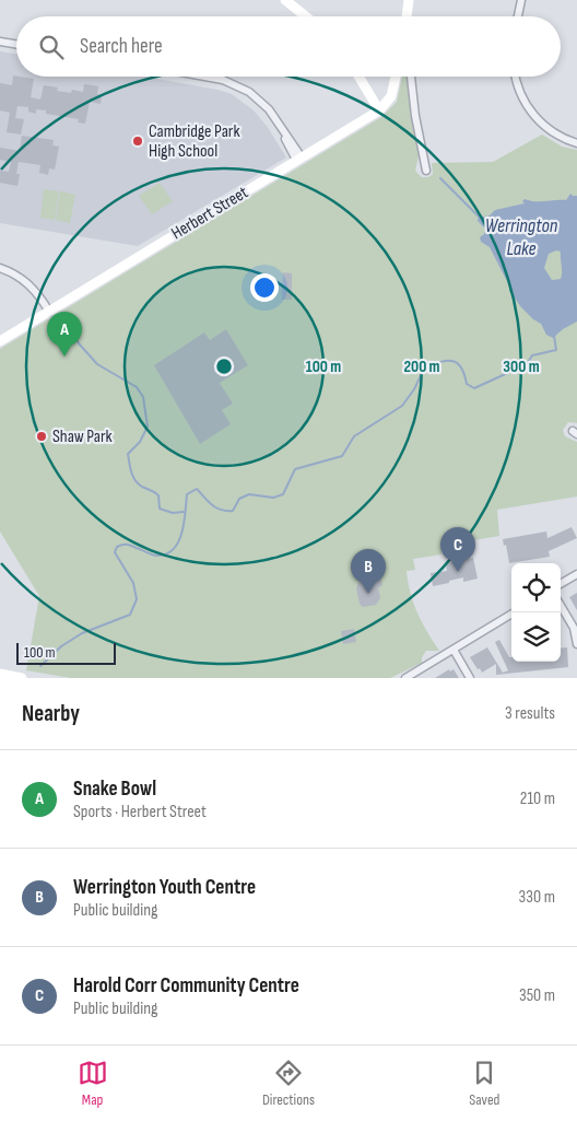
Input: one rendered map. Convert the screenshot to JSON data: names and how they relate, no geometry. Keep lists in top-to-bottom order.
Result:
{
  "streets": {
    "street": ["Herbert Street"]
  },
  "water": ["Werrington Lake"],
  "places": ["Cambridge Park High School", "Shaw Park"],
  "scale_bar": "100 m",
  "page": {
    "search": "Search here",
    "pins": ["A", "C", "B"],
    "scale": "100 m",
    "heading": ["Nearby", "3 results"],
    "list": [
      {
        "mark": "A",
        "name": "Snake Bowl",
        "note": "Sports · Herbert Street",
        "value": "210 m"
      },
      {
        "mark": "B",
        "name": "Werrington Youth Centre",
        "note": "Public building",
        "value": "330 m"
      },
      {
        "mark": "C",
        "name": "Harold Corr Community Centre",
        "note": "Public building",
        "value": "350 m"
      }
    ],
    "nav": ["Map", "Directions", "Saved"]
  },
  "rings": ["100 m", "200 m", "300 m"]
}
